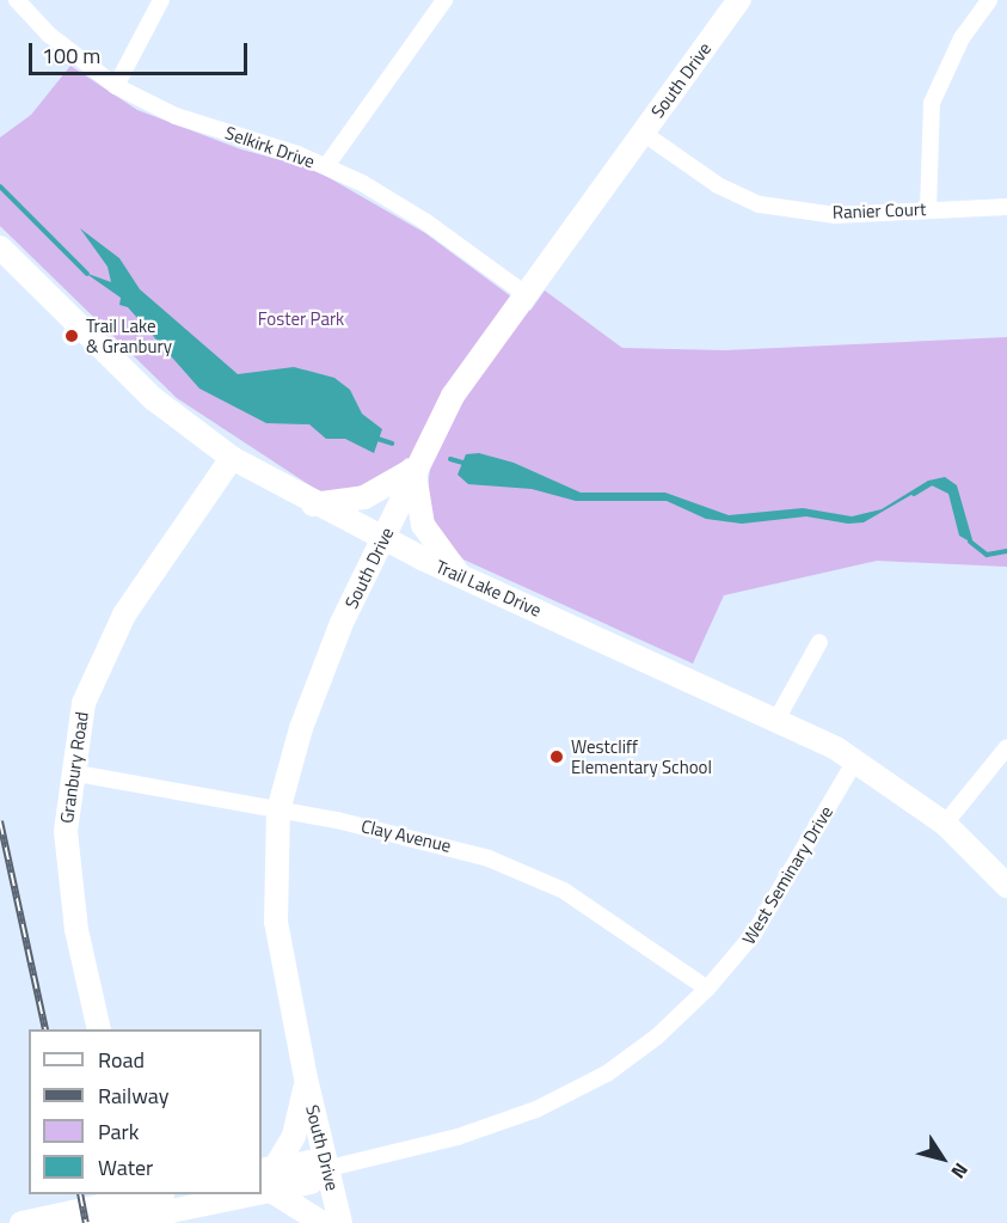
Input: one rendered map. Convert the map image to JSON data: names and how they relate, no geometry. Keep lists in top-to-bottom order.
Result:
{
  "streets": {
    "street": [
      "South Drive",
      "Selkirk Drive",
      "Ranier Court",
      "Trail Lake Drive",
      "Granbury Road",
      "Clay Avenue",
      "West Seminary Drive"
    ]
  },
  "crossings": [
    ["South Drive", "Selkirk Drive"],
    ["South Drive", "Ranier Court"],
    ["South Drive", "Trail Lake Drive"],
    ["South Drive", "Clay Avenue"],
    ["South Drive", "West Seminary Drive"],
    ["Trail Lake Drive", "Granbury Road"],
    ["Trail Lake Drive", "West Seminary Drive"],
    ["Granbury Road", "Clay Avenue"],
    ["Clay Avenue", "West Seminary Drive"]
  ],
  "parks": ["Foster Park"],
  "places": ["Trail Lake & Granbury", "Westcliff Elementary School"],
  "legend": [
    "Road",
    "Railway",
    "Park",
    "Water"
  ],
  "scale_bar": "100 m",
  "north": "bottom right"
}
